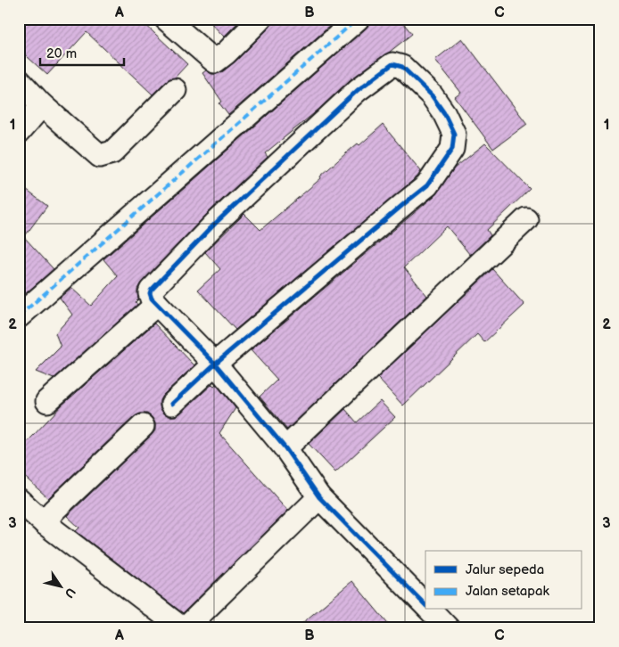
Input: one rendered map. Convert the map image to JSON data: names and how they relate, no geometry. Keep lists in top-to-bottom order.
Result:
{
  "legend": ["Jalur sepeda", "Jalan setapak"],
  "scale_bar": "20 m",
  "north": "bottom right",
  "grid": {
    "columns": ["A", "B", "C"],
    "rows": ["1", "2", "3"]
  }
}
